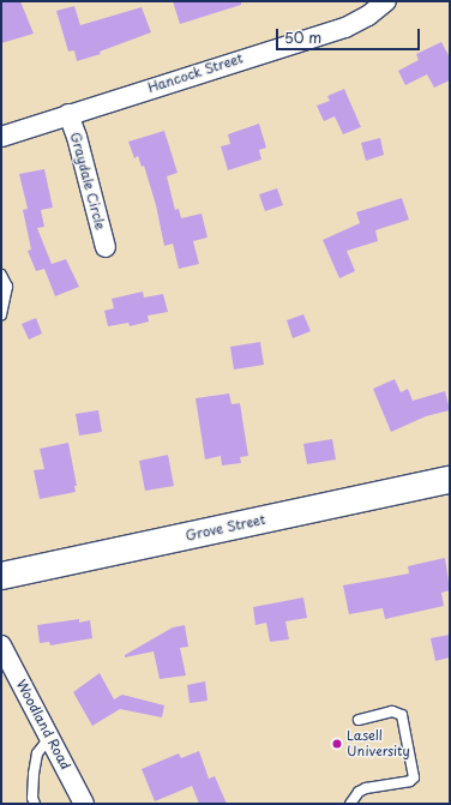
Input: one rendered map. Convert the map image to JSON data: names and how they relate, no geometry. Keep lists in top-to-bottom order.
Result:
{
  "streets": {
    "main road": ["Grove Street"],
    "street": ["Hancock Street", "Graydale Circle", "Woodland Road"]
  },
  "crossings": [
    ["Hancock Street", "Graydale Circle"]
  ],
  "places": ["Lasell University"],
  "scale_bar": "50 m"
}
